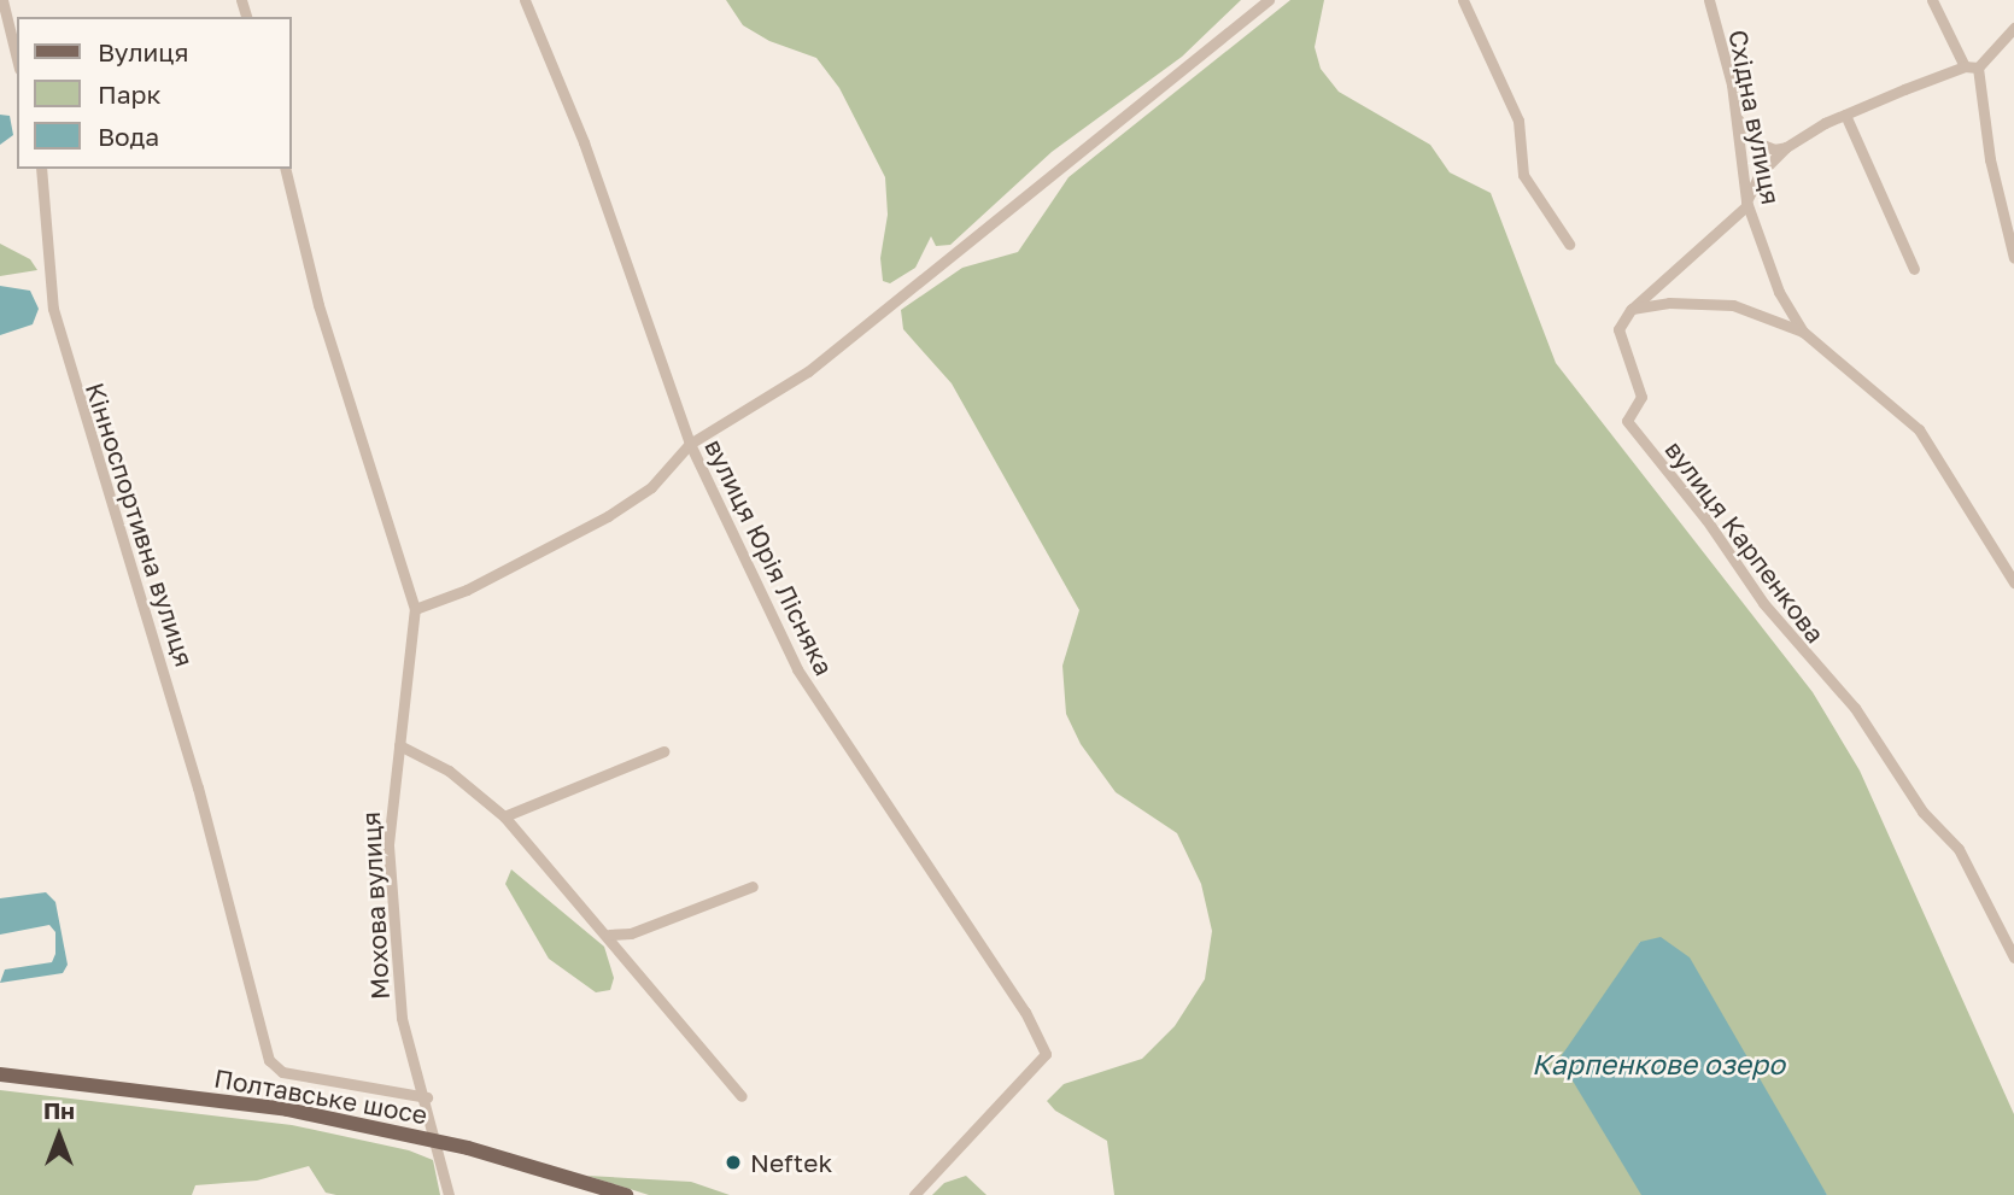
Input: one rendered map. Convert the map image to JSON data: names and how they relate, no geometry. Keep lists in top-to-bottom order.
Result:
{
  "streets": {
    "main road": ["Полтавське шосе"],
    "street": [
      "Східна вулиця",
      "Кінноспортивна вулиця",
      "вулиця Карпенкова",
      "вулиця Юрія Лісняка",
      "Мохова вулиця"
    ]
  },
  "crossings": [
    ["Кінноспортивна вулиця", "Мохова вулиця"],
    ["Мохова вулиця", "Полтавське шосе"]
  ],
  "water": ["Карпенкове озеро"],
  "places": ["Neftek"],
  "legend": ["Вулиця", "Парк", "Вода"],
  "north": "top"
}
